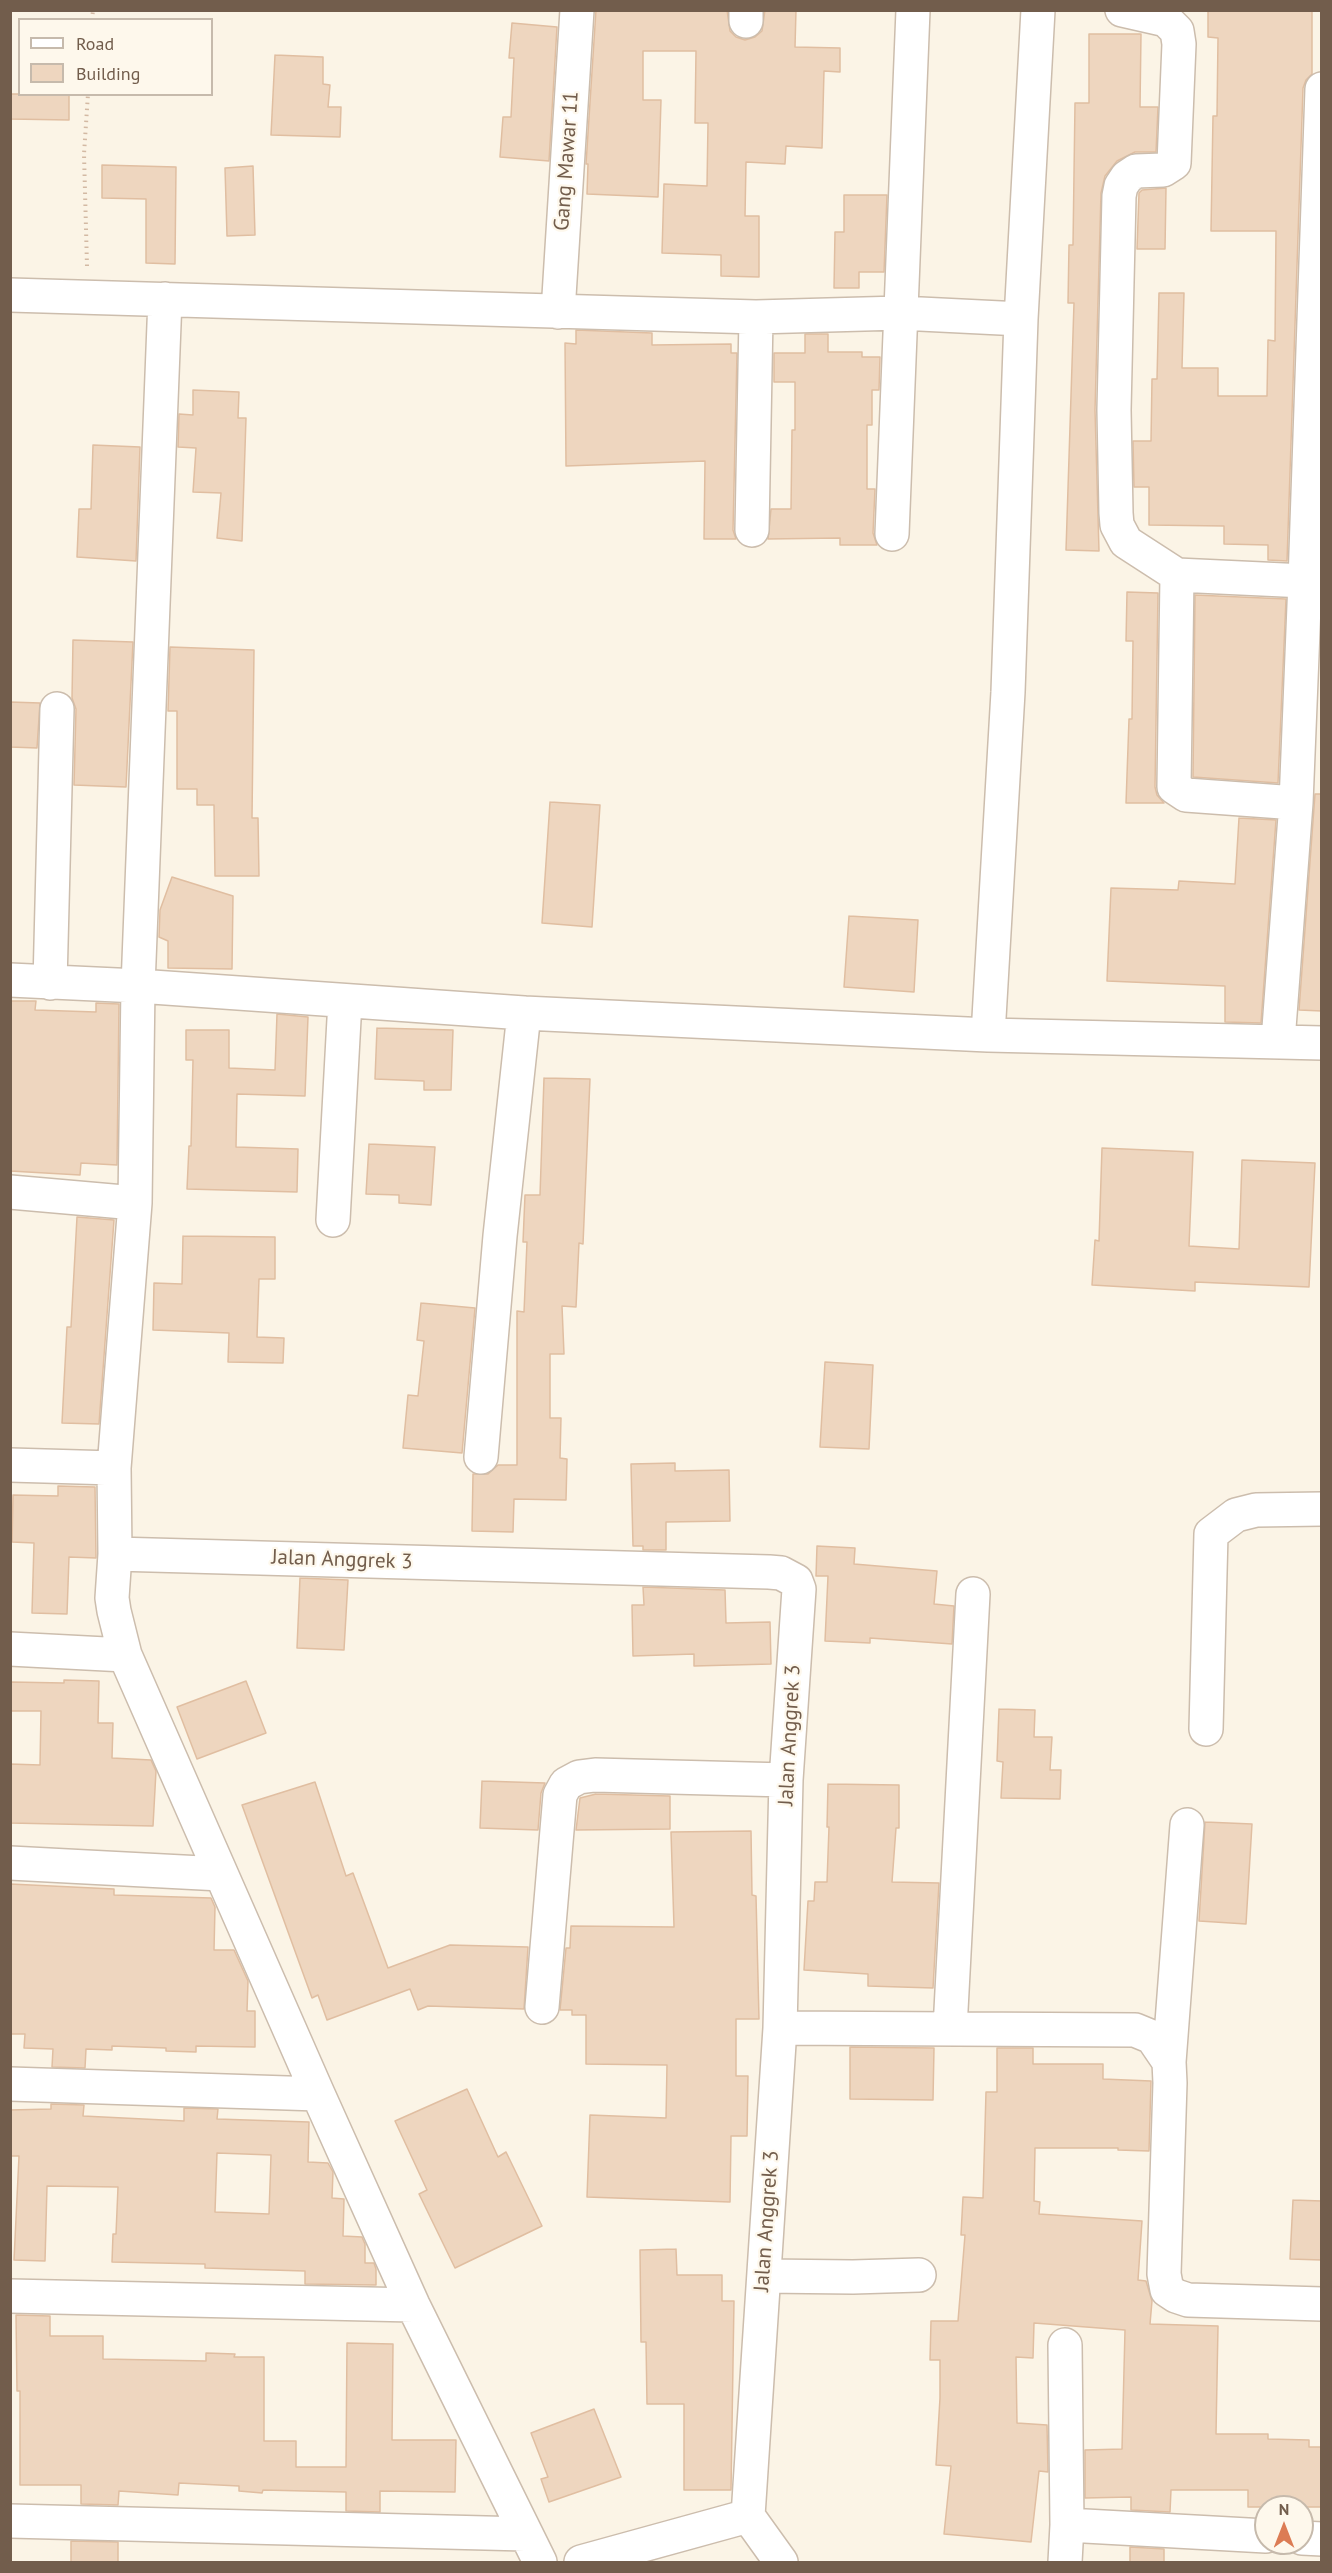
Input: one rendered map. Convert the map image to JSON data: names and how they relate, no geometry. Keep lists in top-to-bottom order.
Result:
{
  "streets": {
    "street": ["Gang Mawar 11", "Jalan Anggrek 3"]
  },
  "legend": ["Road", "Building"],
  "north": "top"
}
